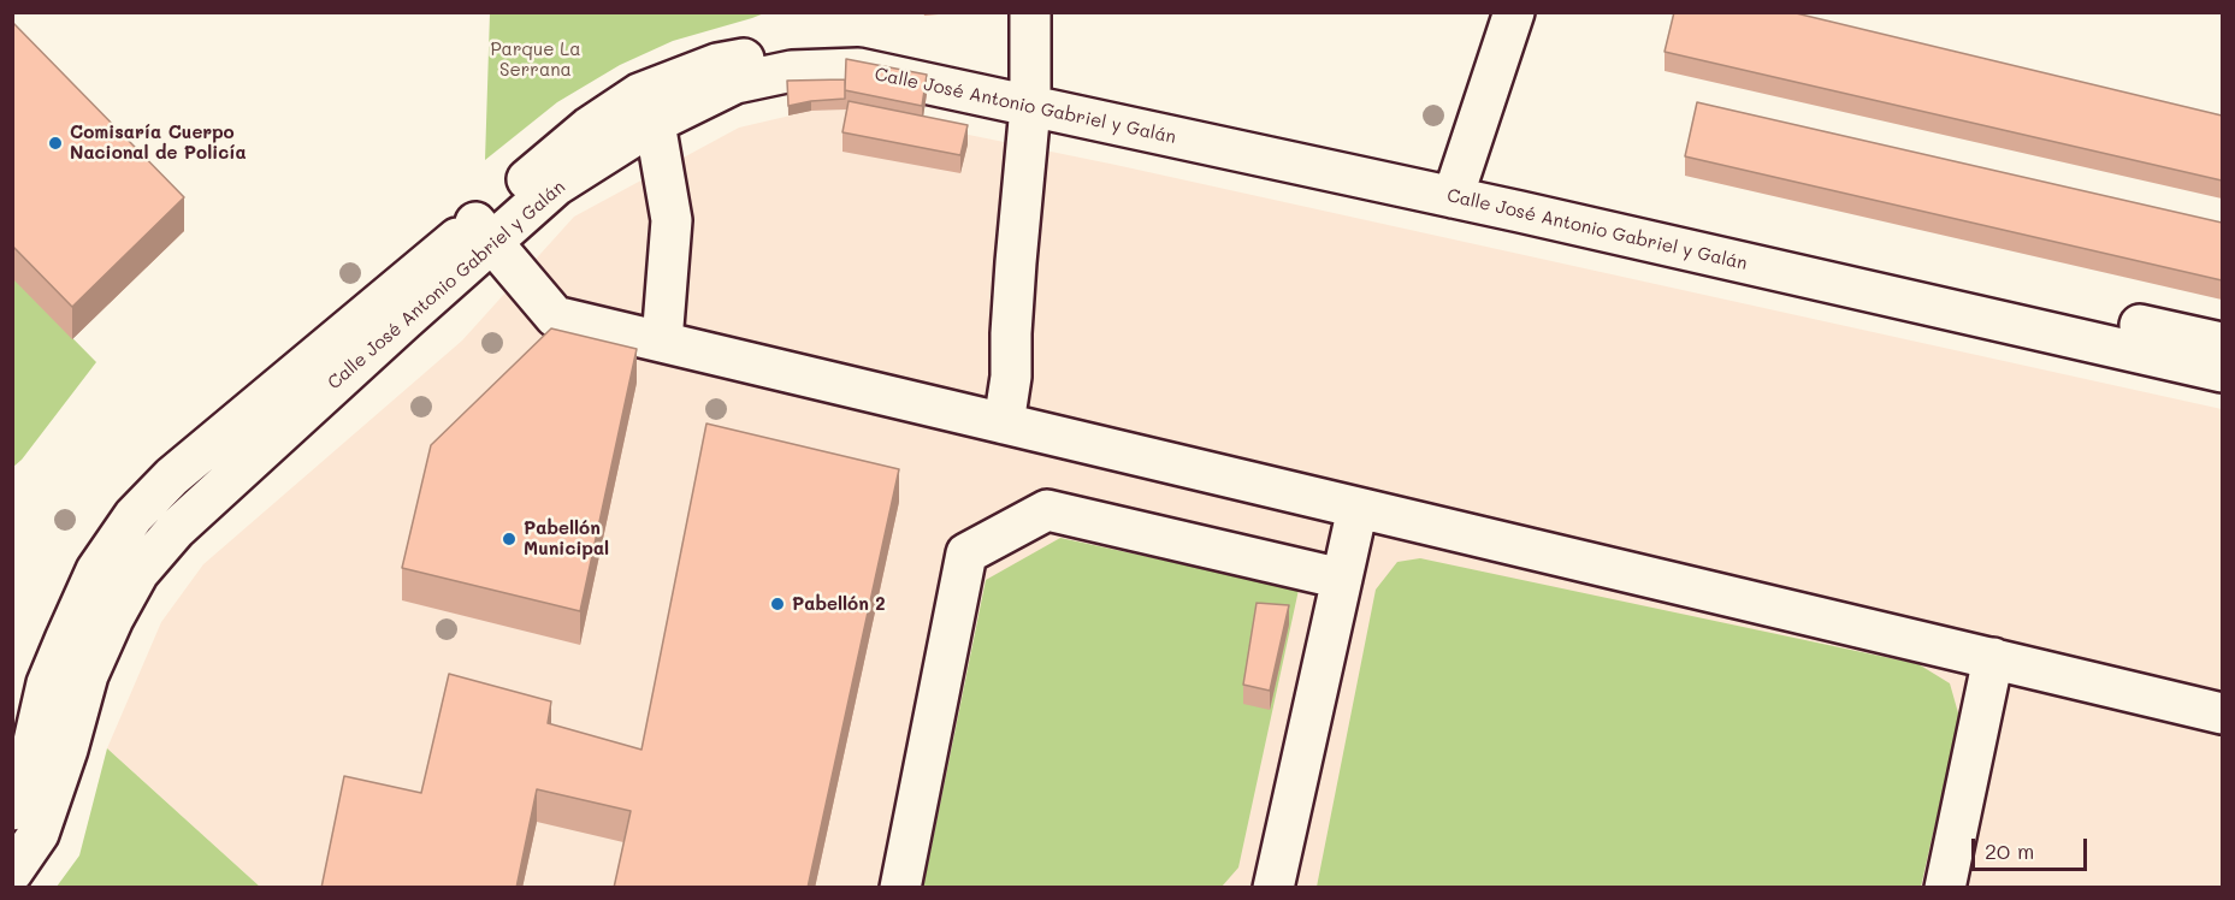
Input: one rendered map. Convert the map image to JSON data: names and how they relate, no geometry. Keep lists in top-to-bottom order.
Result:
{
  "streets": {
    "street": ["Calle José Antonio Gabriel y Galán"]
  },
  "parks": ["Parque La Serrana"],
  "places": ["Comisaría Cuerpo Nacional de Policía", "Pabellón Municipal", "Pabellón 2"],
  "scale_bar": "20 m"
}
